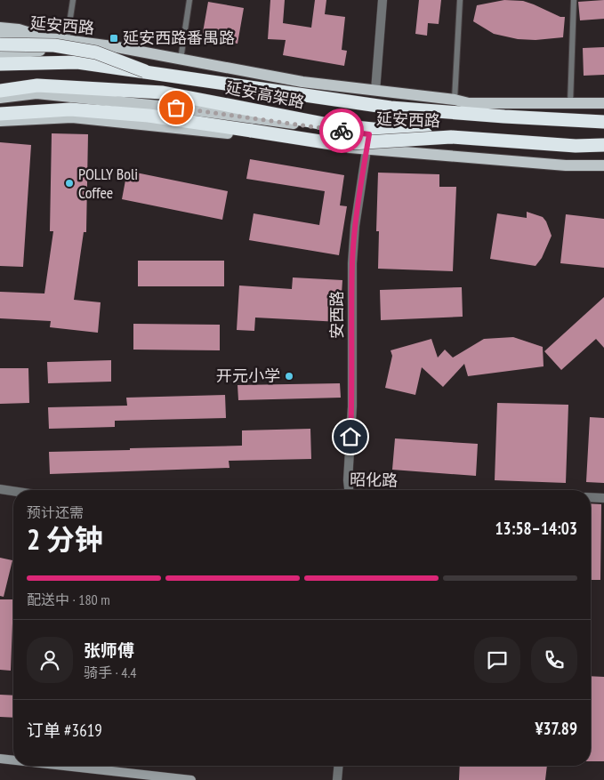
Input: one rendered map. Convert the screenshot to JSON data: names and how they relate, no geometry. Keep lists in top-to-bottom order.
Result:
{
  "streets": {
    "highway": ["延安高架路"],
    "main road": ["延安西路"],
    "street": ["安西路"]
  },
  "crossings": [
    ["延安西路", "延安高架路"],
    ["延安西路", "安西路"]
  ],
  "places": {
    "transit": ["延安西路番禺路"],
    "other": ["POLLY Boli Coffee", "开元小学"]
  },
  "page": {
    "heading": ["2 分钟", "预计还需", "13:58–14:03"],
    "panel": [
      "张师傅",
      "骑手 · 4.4",
      "订单 #3619",
      "¥37.89"
    ],
    "bar": "配送中 · 180 m"
  }
}
